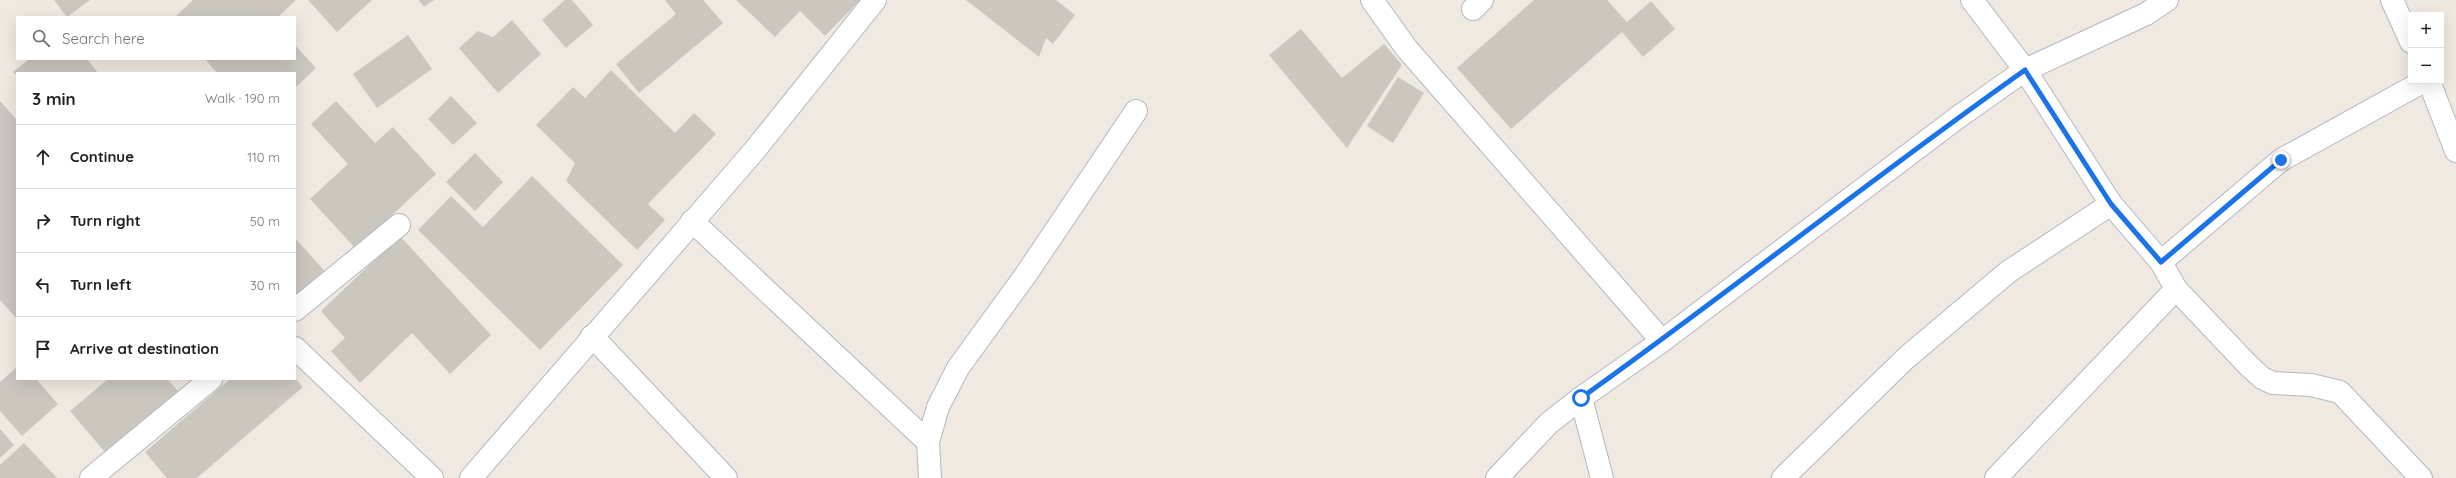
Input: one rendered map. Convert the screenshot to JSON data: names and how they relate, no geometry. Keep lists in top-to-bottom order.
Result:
{
  "page": {
    "map_buttons": ["+", "−"],
    "search": "Search here",
    "heading": ["3 min", "Walk · 190 m"],
    "list": [
      ["Continue", "110 m"],
      ["Turn right", "50 m"],
      ["Turn left", "30 m"],
      "Arrive at destination"
    ]
  }
}
